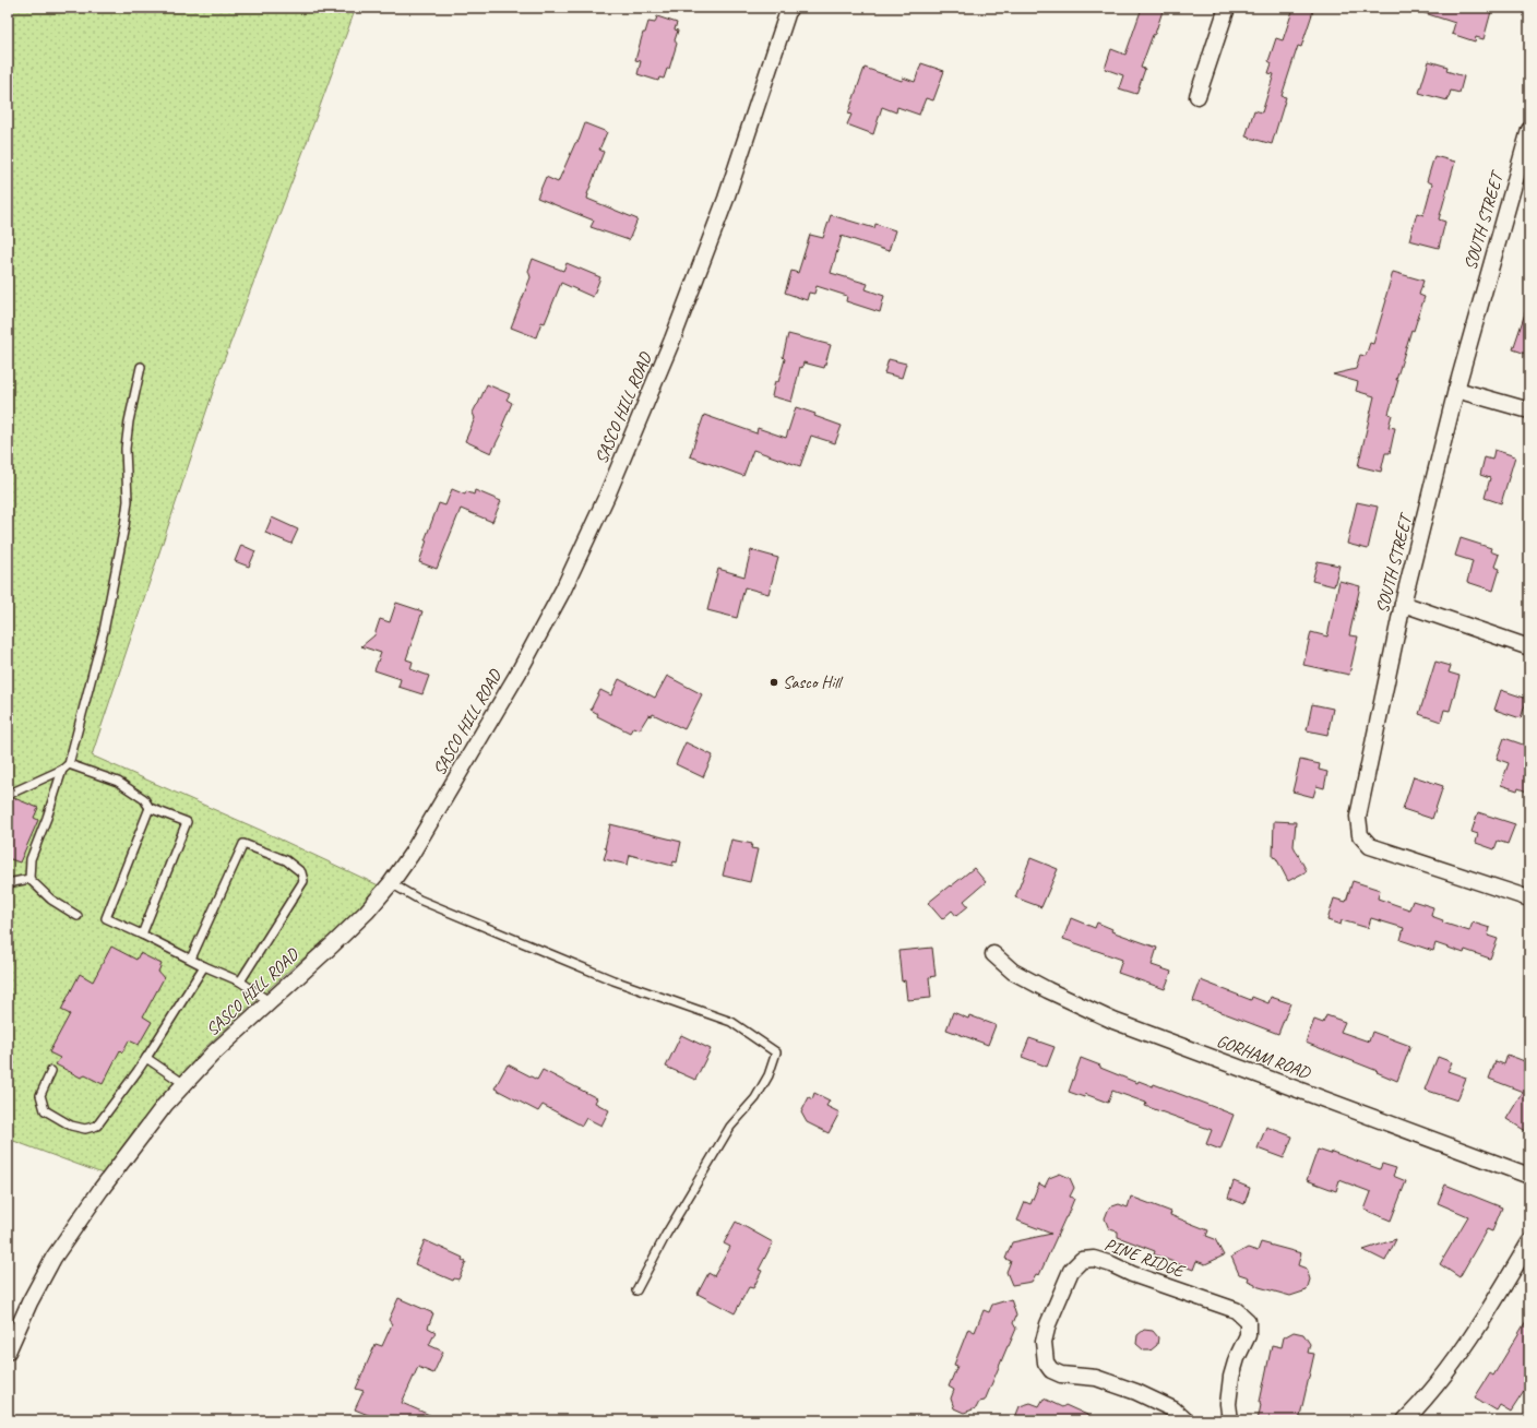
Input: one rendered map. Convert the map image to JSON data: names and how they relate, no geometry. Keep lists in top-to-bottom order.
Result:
{
  "streets": {
    "street": [
      "SOUTH STREET",
      "SASCO HILL ROAD",
      "GORHAM ROAD",
      "PINE RIDGE"
    ]
  },
  "places": ["Sasco Hill"]
}
